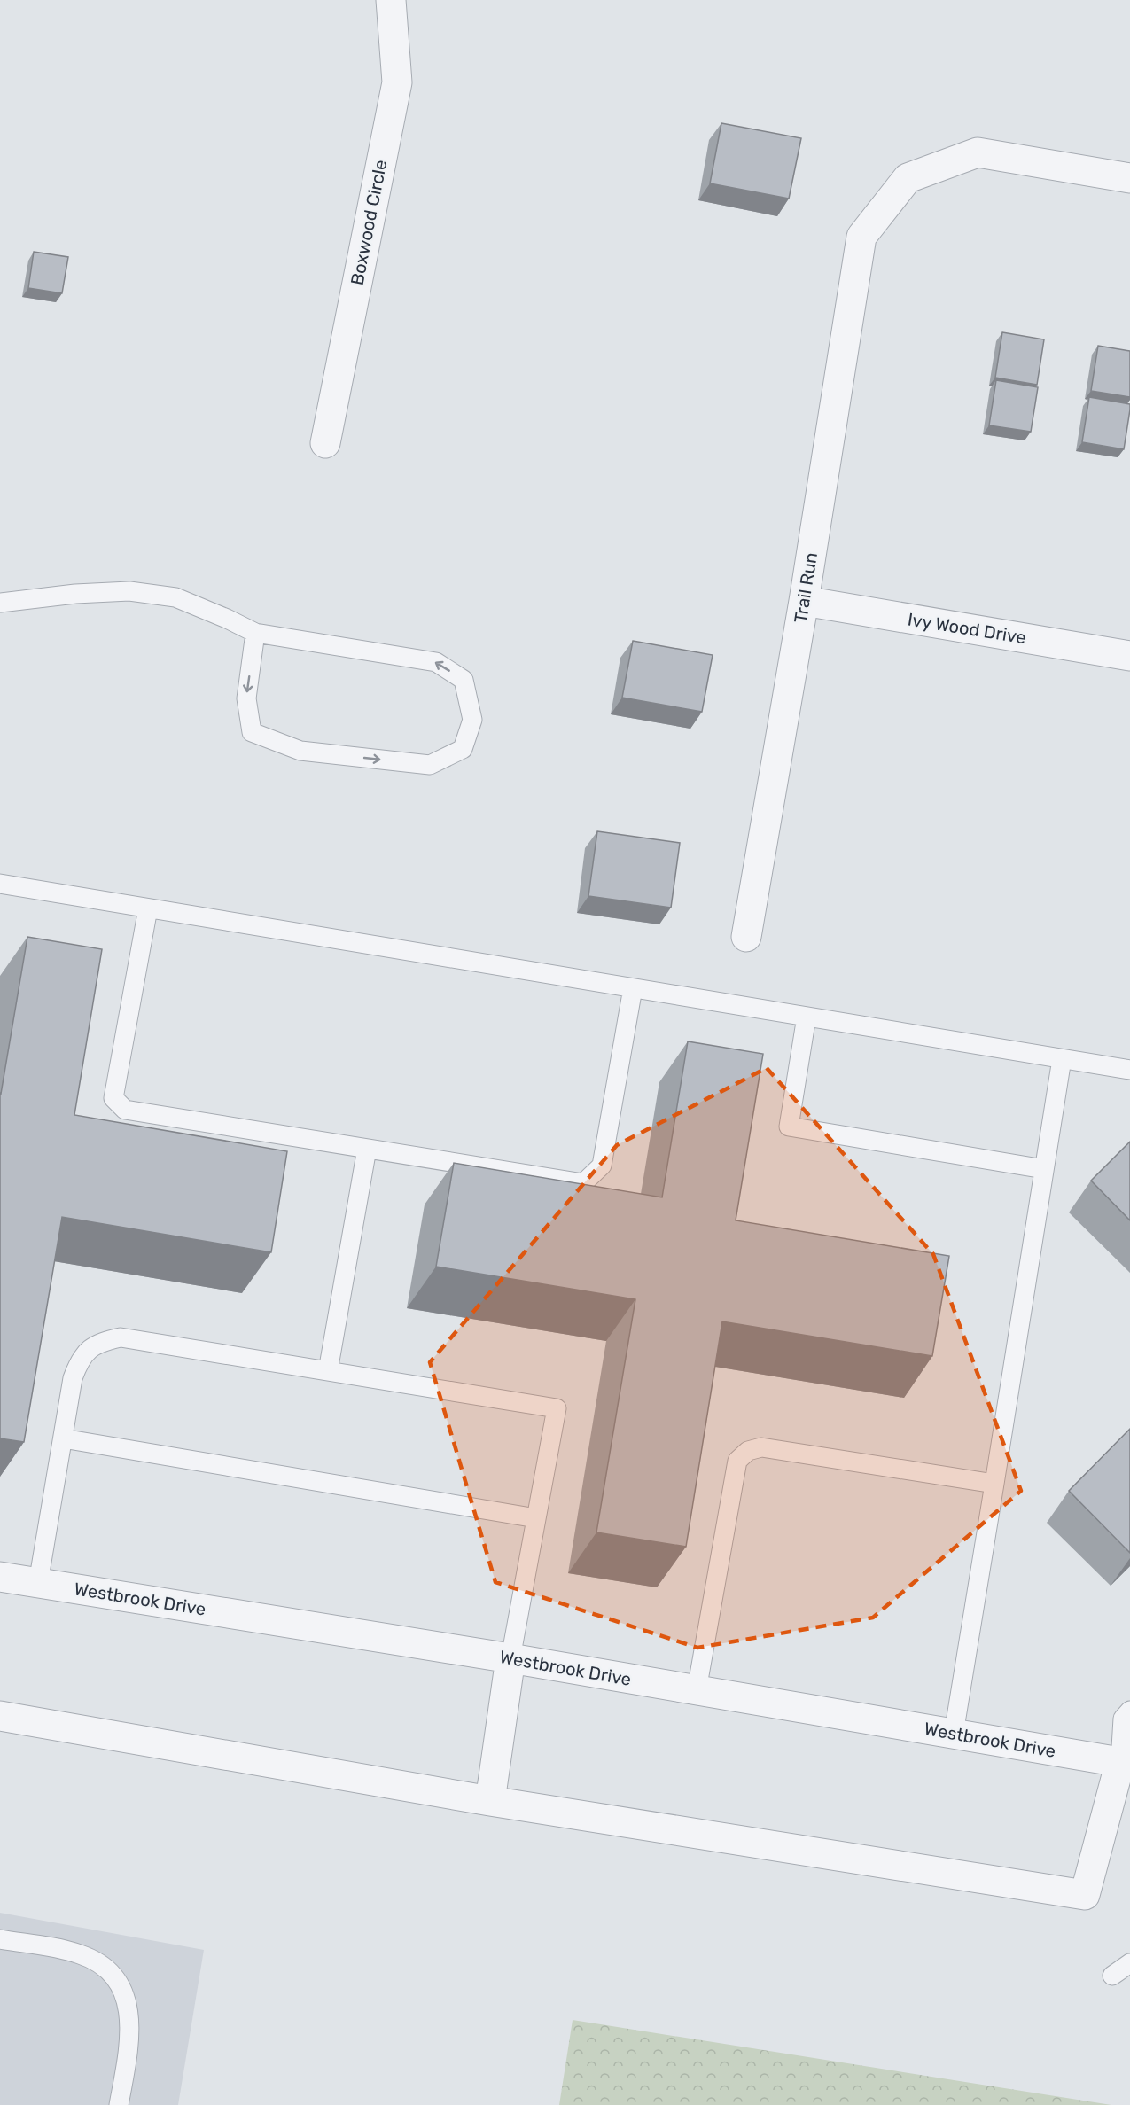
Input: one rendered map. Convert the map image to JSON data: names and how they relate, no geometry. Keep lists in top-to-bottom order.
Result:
{
  "streets": {
    "street": [
      "Boxwood Circle",
      "Trail Run",
      "Ivy Wood Drive",
      "Westbrook Drive"
    ]
  },
  "crossings": [
    ["Trail Run", "Ivy Wood Drive"]
  ]
}
